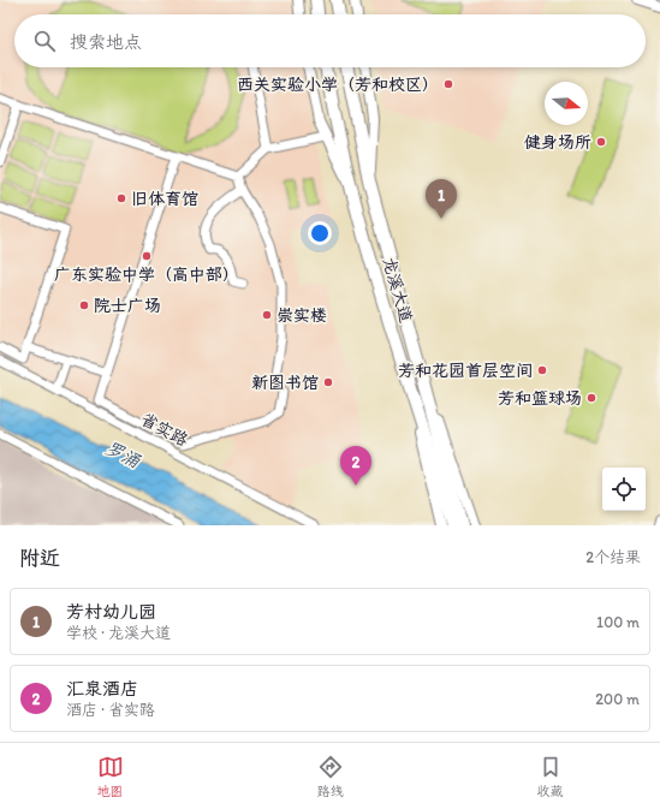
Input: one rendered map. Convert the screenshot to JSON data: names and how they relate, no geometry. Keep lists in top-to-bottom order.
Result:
{
  "streets": {
    "main road": ["龙溪大道"],
    "street": ["省实路"]
  },
  "water": ["罗涌"],
  "places": [
    "西关实验小学（芳和校区）",
    "健身场所",
    "旧体育馆",
    "广东实验中学（高中部）",
    "院士广场",
    "崇实楼",
    "芳和花园首层空间",
    "新图书馆",
    "芳和篮球场"
  ],
  "north": "right",
  "page": {
    "search": "搜索地点",
    "pins": ["1", "2"],
    "heading": ["附近", "2个结果"],
    "list": [
      {
        "mark": "1",
        "name": "芳村幼儿园",
        "note": "学校 · 龙溪大道",
        "value": "100 m"
      },
      {
        "mark": "2",
        "name": "汇泉酒店",
        "note": "酒店 · 省实路",
        "value": "200 m"
      }
    ],
    "nav": ["地图", "路线", "收藏"]
  }
}
